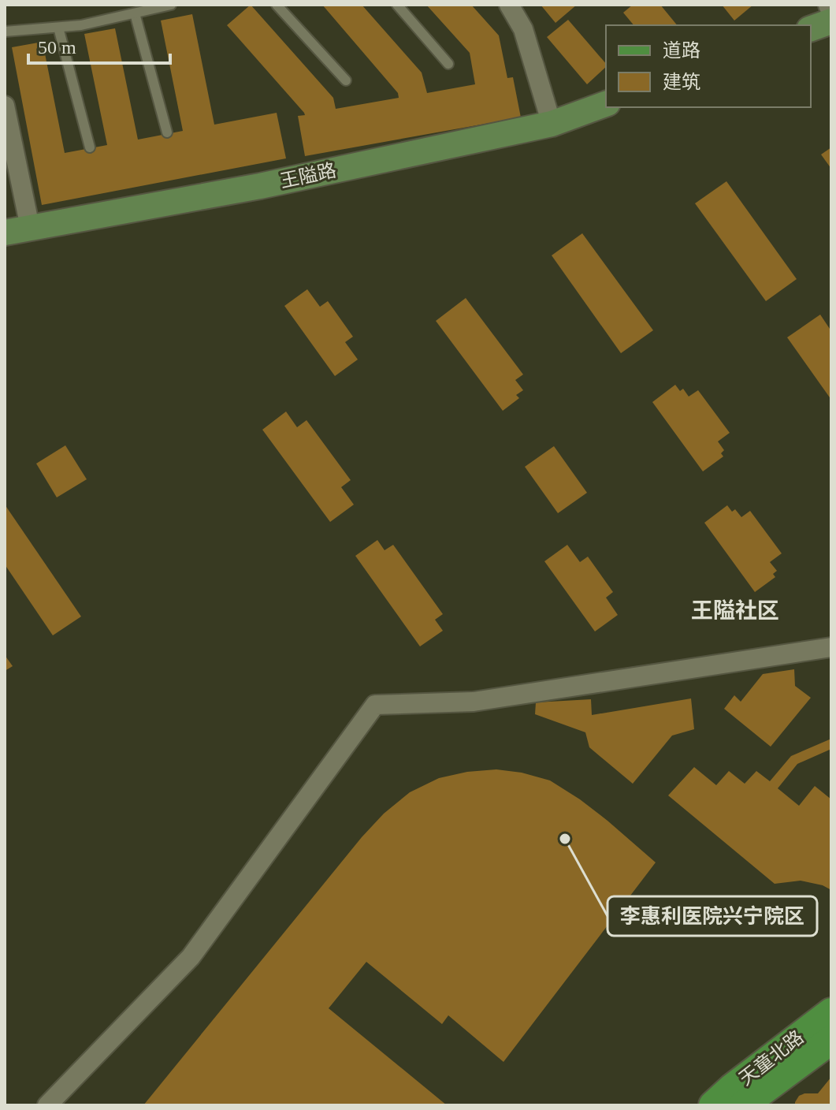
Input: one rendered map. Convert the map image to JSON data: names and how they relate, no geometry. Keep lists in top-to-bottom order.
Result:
{
  "streets": {
    "main road": ["王隘路", "天童北路"]
  },
  "districts": ["王隘社区"],
  "places": ["李惠利医院兴宁院区"],
  "legend": ["道路", "建筑"],
  "scale_bar": "50 m"
}
